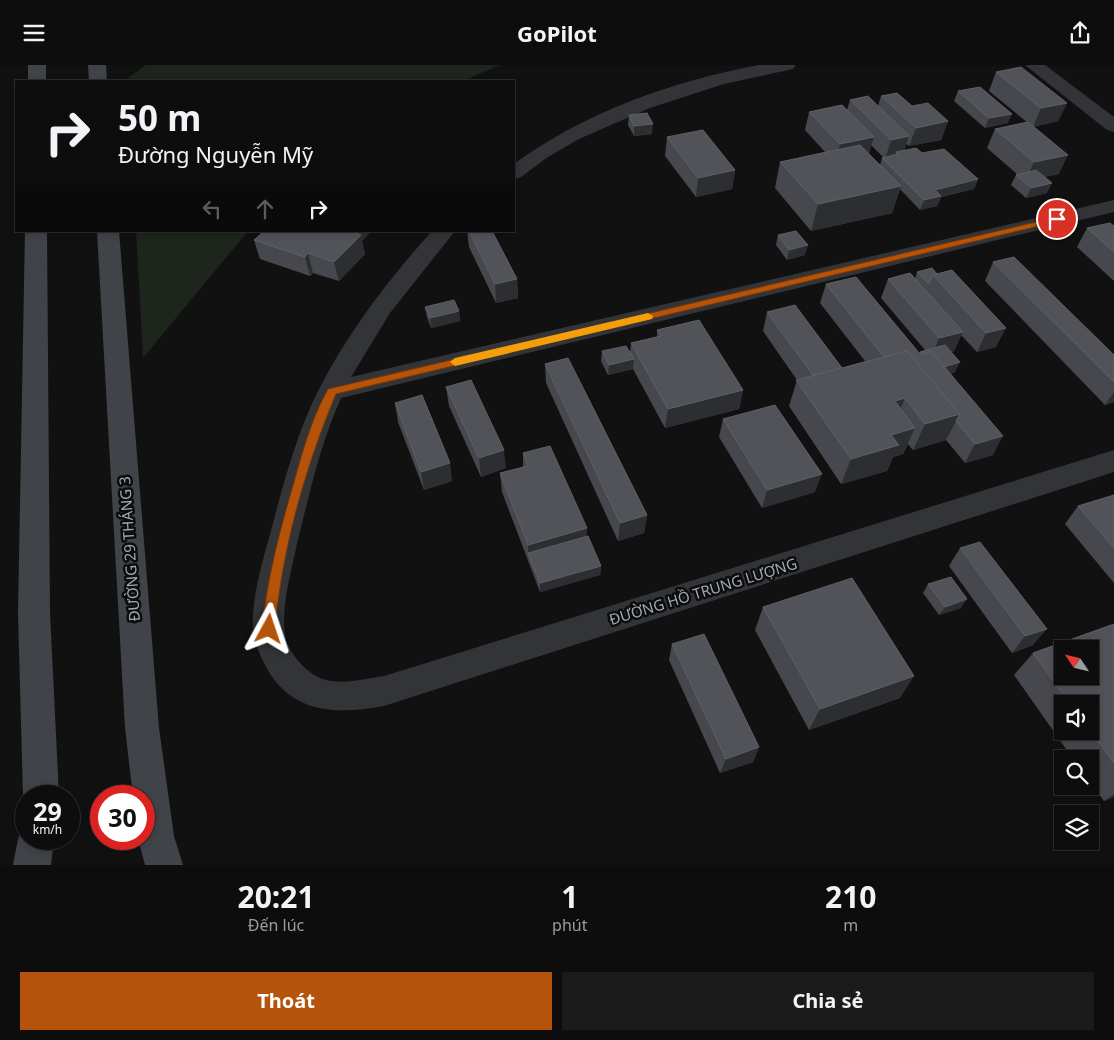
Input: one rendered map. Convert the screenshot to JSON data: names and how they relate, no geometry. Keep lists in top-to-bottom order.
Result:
{
  "streets": {
    "street": ["ĐƯỜNG 29 THÁNG 3", "ĐƯỜNG HỒ TRUNG LƯỢNG"]
  },
  "north": "top left",
  "page": {
    "header": "GoPilot",
    "turn": ["50 m", "Đường Nguyễn Mỹ"],
    "speed": "29 km/h",
    "limit": "30",
    "eta": [
      "20:21",
      "Đến lúc",
      "1",
      "phút",
      "210",
      "m"
    ],
    "buttons": ["Thoát", "Chia sẻ"]
  }
}
